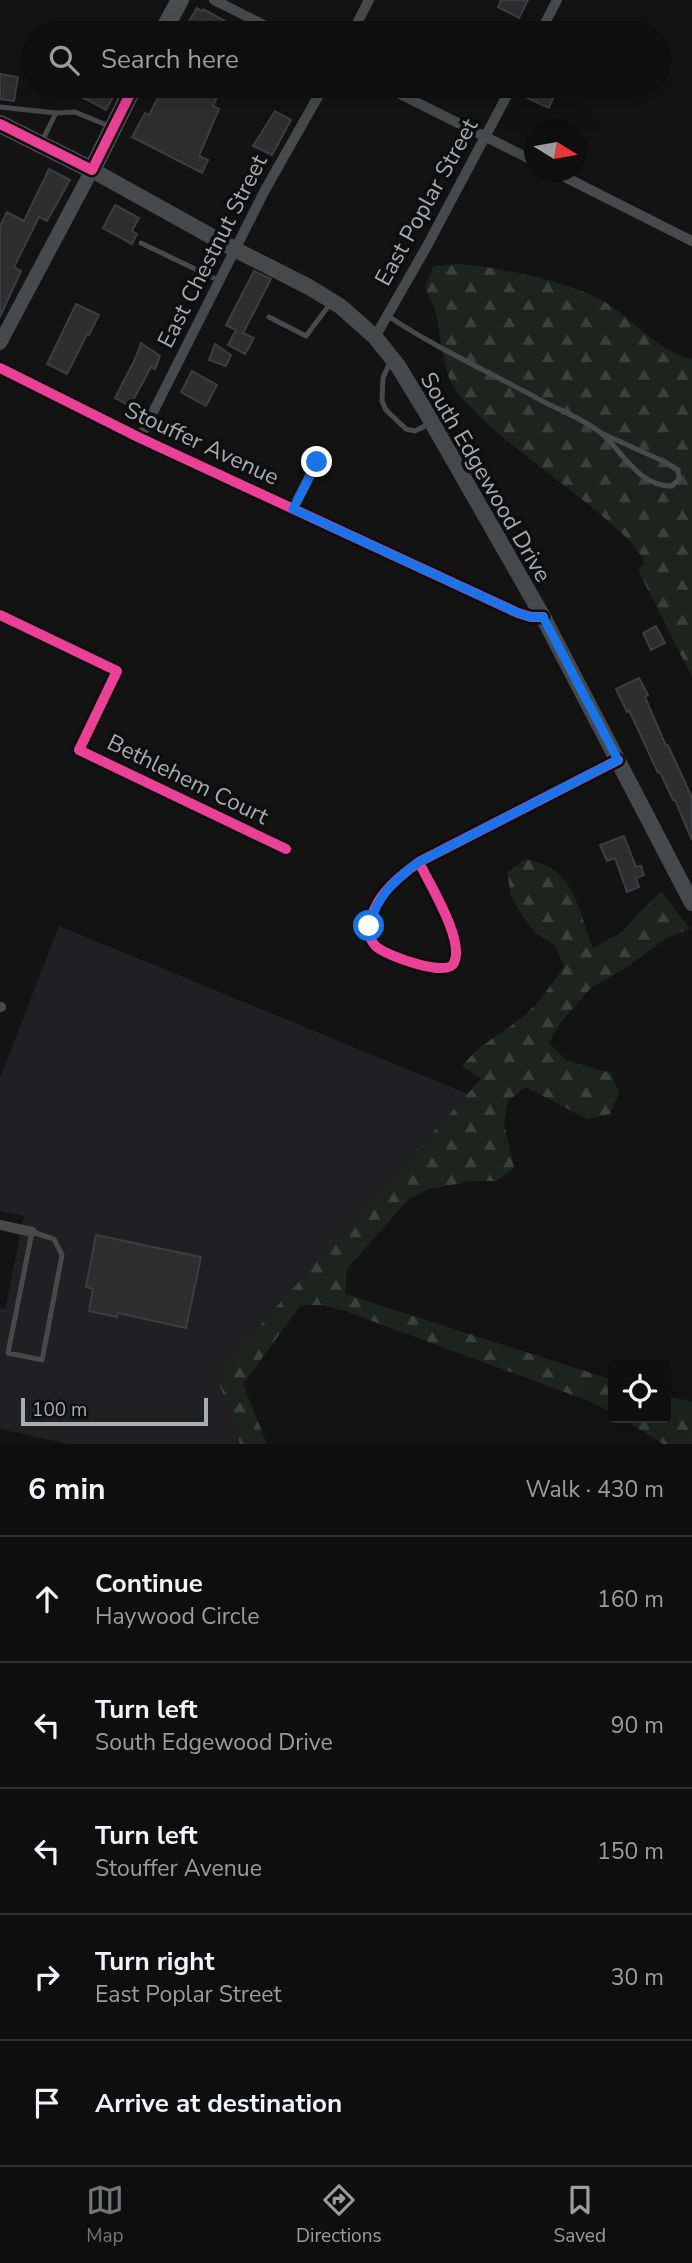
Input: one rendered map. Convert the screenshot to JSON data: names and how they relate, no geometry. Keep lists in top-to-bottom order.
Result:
{
  "streets": {
    "main road": ["South Edgewood Drive"],
    "street": [
      "East Poplar Street",
      "East Chestnut Street",
      "Stouffer Avenue",
      "Bethlehem Court"
    ]
  },
  "crossings": [
    ["East Poplar Street", "South Edgewood Drive"],
    ["East Chestnut Street", "Stouffer Avenue"],
    ["East Chestnut Street", "South Edgewood Drive"],
    ["Stouffer Avenue", "South Edgewood Drive"]
  ],
  "scale_bar": "100 m",
  "north": "right",
  "page": {
    "search": "Search here",
    "scale": "100 m",
    "heading": ["6 min", "Walk · 430 m"],
    "list": [
      ["Continue", "Haywood Circle", "160 m"],
      ["Turn left", "South Edgewood Drive", "90 m"],
      ["Turn left", "Stouffer Avenue", "150 m"],
      ["Turn right", "East Poplar Street", "30 m"],
      "Arrive at destination"
    ],
    "nav": ["Map", "Directions", "Saved"]
  }
}
